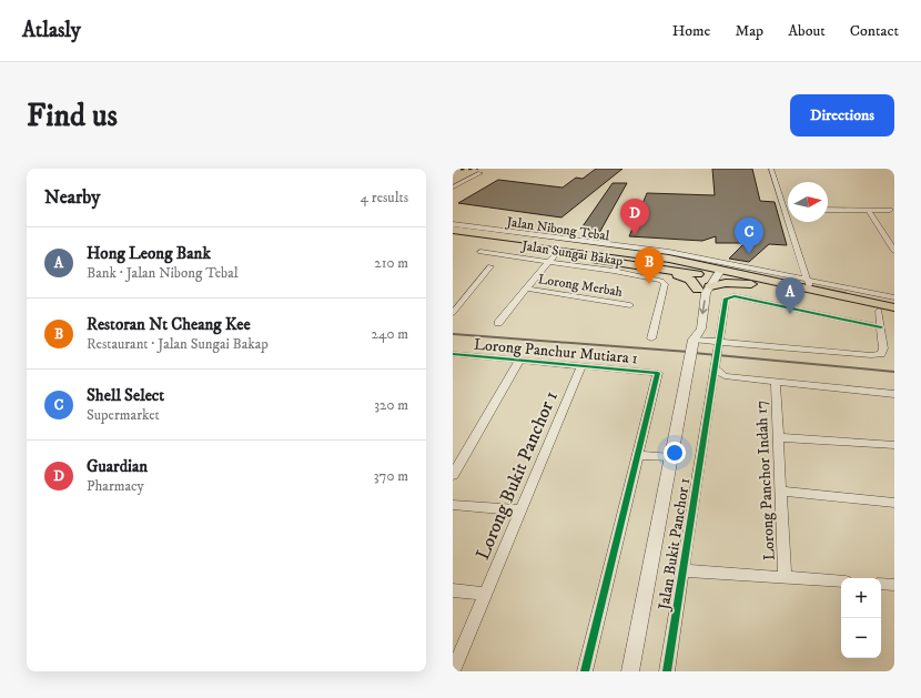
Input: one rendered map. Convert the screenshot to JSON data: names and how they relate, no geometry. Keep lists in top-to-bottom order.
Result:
{
  "streets": {
    "highway": ["Jalan Nibong Tebal"],
    "street": [
      "Jalan Sungai Bakap",
      "Lorong Merbah",
      "Lorong Panchur Mutiara 1",
      "Lorong Bukit Panchor 1",
      "Lorong Panchor Indah 17",
      "Jalan Bukit Panchor 1"
    ]
  },
  "crossings": [
    ["Jalan Nibong Tebal", "Jalan Sungai Bakap"],
    ["Jalan Nibong Tebal", "Jalan Bukit Panchor 1"],
    ["Lorong Panchur Mutiara 1", "Lorong Bukit Panchor 1"]
  ],
  "north": "right",
  "page": {
    "header": "Atlasly",
    "nav": [
      "Home",
      "Map",
      "About",
      "Contact"
    ],
    "buttons": "Directions",
    "title": "Find us",
    "heading": ["Nearby", "4 results"],
    "pins": [
      "D",
      "C",
      "B",
      "A"
    ],
    "list": [
      {
        "mark": "A",
        "name": "Hong Leong Bank",
        "note": "Bank · Jalan Nibong Tebal",
        "value": "210 m"
      },
      {
        "mark": "B",
        "name": "Restoran Nt Cheang Kee",
        "note": "Restaurant · Jalan Sungai Bakap",
        "value": "240 m"
      },
      {
        "mark": "C",
        "name": "Shell Select",
        "note": "Supermarket",
        "value": "320 m"
      },
      {
        "mark": "D",
        "name": "Guardian",
        "note": "Pharmacy",
        "value": "370 m"
      }
    ],
    "map_buttons": ["+", "−"]
  }
}
